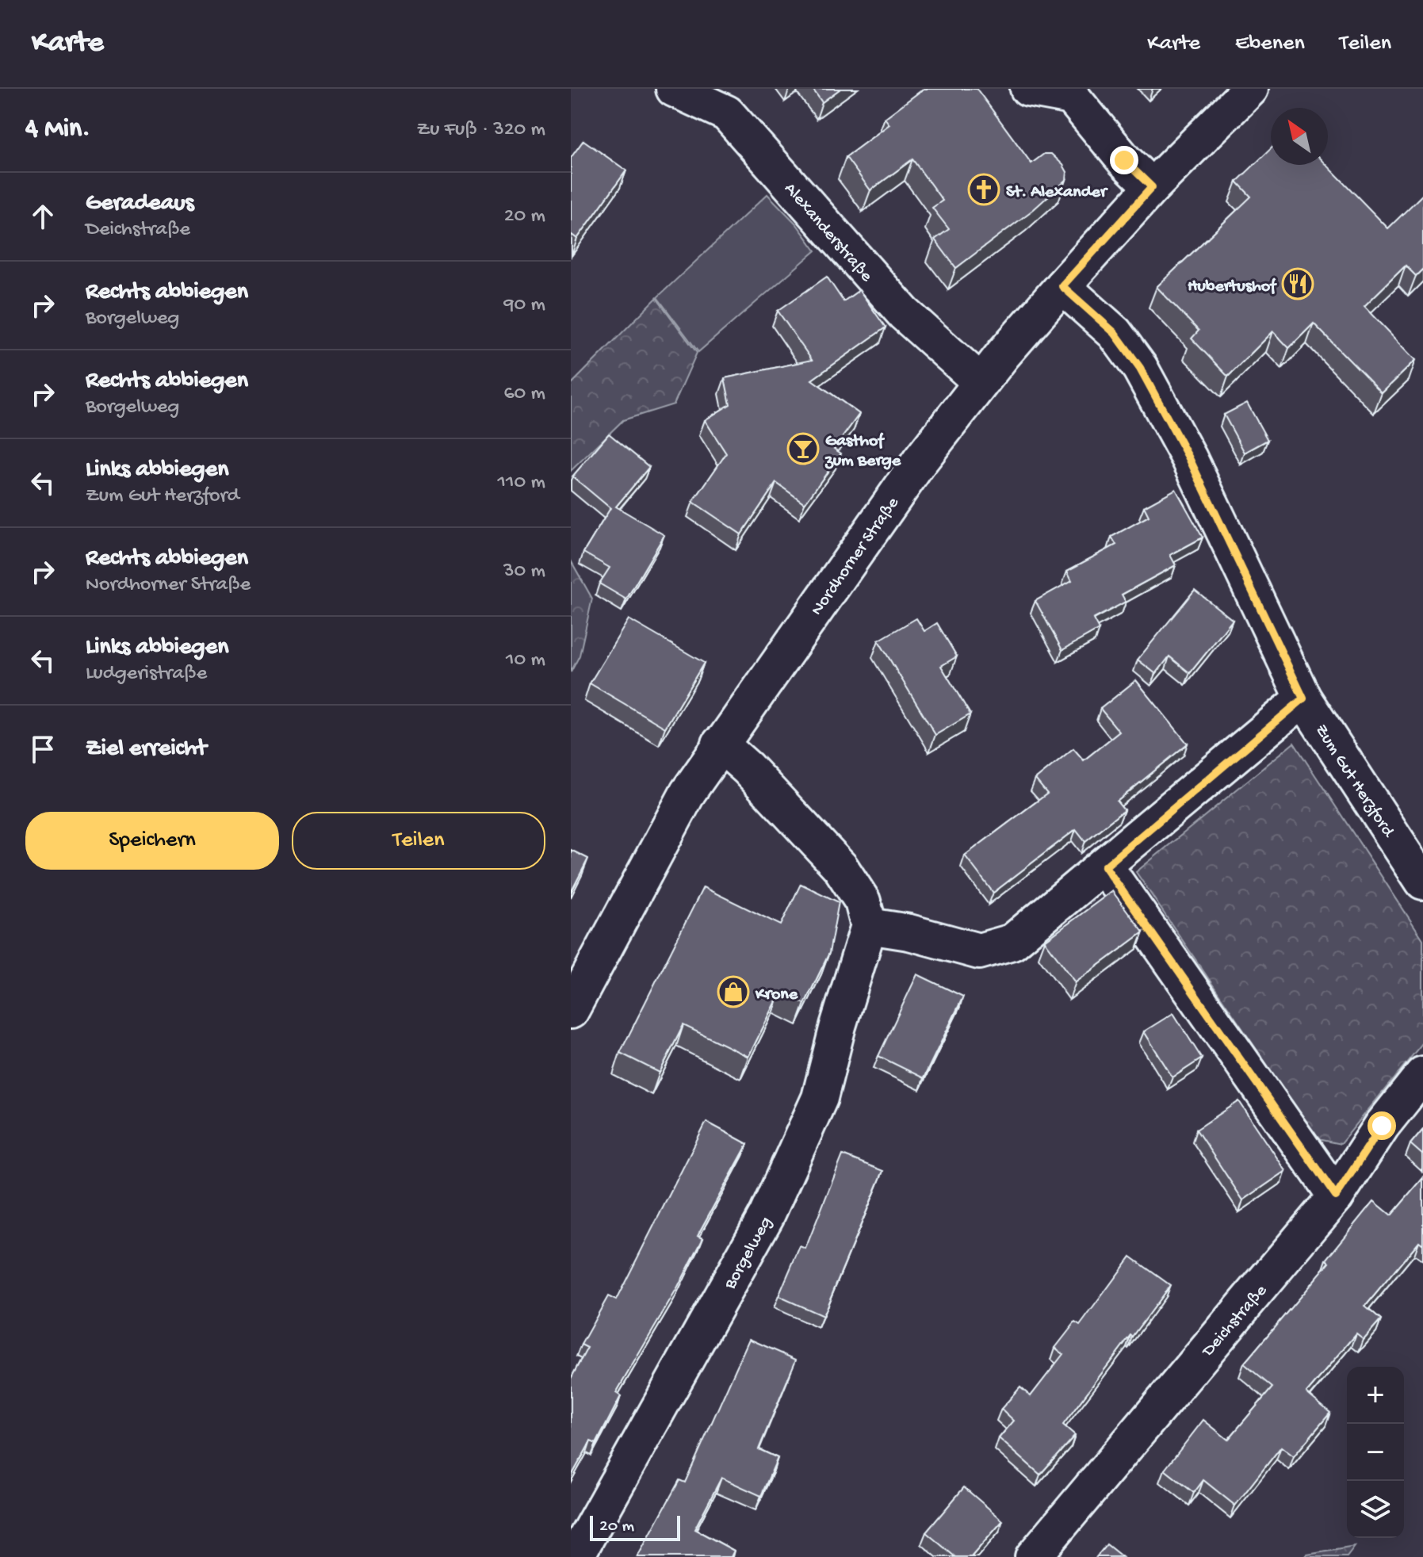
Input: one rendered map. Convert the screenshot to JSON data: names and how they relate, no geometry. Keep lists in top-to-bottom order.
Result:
{
  "streets": {
    "street": [
      "Alexanderstraße",
      "Nordhorner Straße",
      "Zum Gut Herzford",
      "Borgelweg",
      "Deichstraße"
    ]
  },
  "crossings": [
    ["Alexanderstraße", "Nordhorner Straße"],
    ["Nordhorner Straße", "Zum Gut Herzford"]
  ],
  "places": {
    "church": ["St. Alexander"],
    "restaurant": ["Hubertushof"],
    "bar": ["Gasthof zum Berge"],
    "shop": ["Krone"]
  },
  "scale_bar": "20 m",
  "north": "top left",
  "page": {
    "header": "Karte",
    "nav": ["Karte", "Ebenen", "Teilen"],
    "heading": ["4 Min.", "Zu Fuß · 320 m"],
    "list": [
      ["Geradeaus", "Deichstraße", "20 m"],
      ["Rechts abbiegen", "Borgelweg", "90 m"],
      ["Rechts abbiegen", "Borgelweg", "60 m"],
      ["Links abbiegen", "Zum Gut Herzford", "110 m"],
      ["Rechts abbiegen", "Nordhorner Straße", "30 m"],
      ["Links abbiegen", "Ludgeristraße", "10 m"],
      "Ziel erreicht"
    ],
    "buttons": ["Speichern", "Teilen"],
    "map_buttons": ["+", "−"],
    "scale": "20 m"
  }
}
